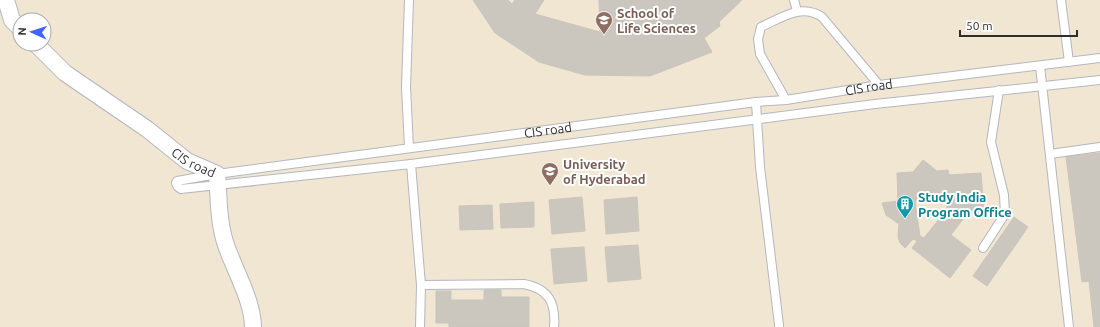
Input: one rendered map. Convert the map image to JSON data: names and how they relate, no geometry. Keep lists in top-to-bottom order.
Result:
{
  "streets": {
    "street": ["CIS road"]
  },
  "places": {
    "school or university": ["School of Life Sciences", "University of Hyderabad"],
    "building": ["Study India Program Office"]
  },
  "scale_bar": "50 m",
  "north": "left"
}
